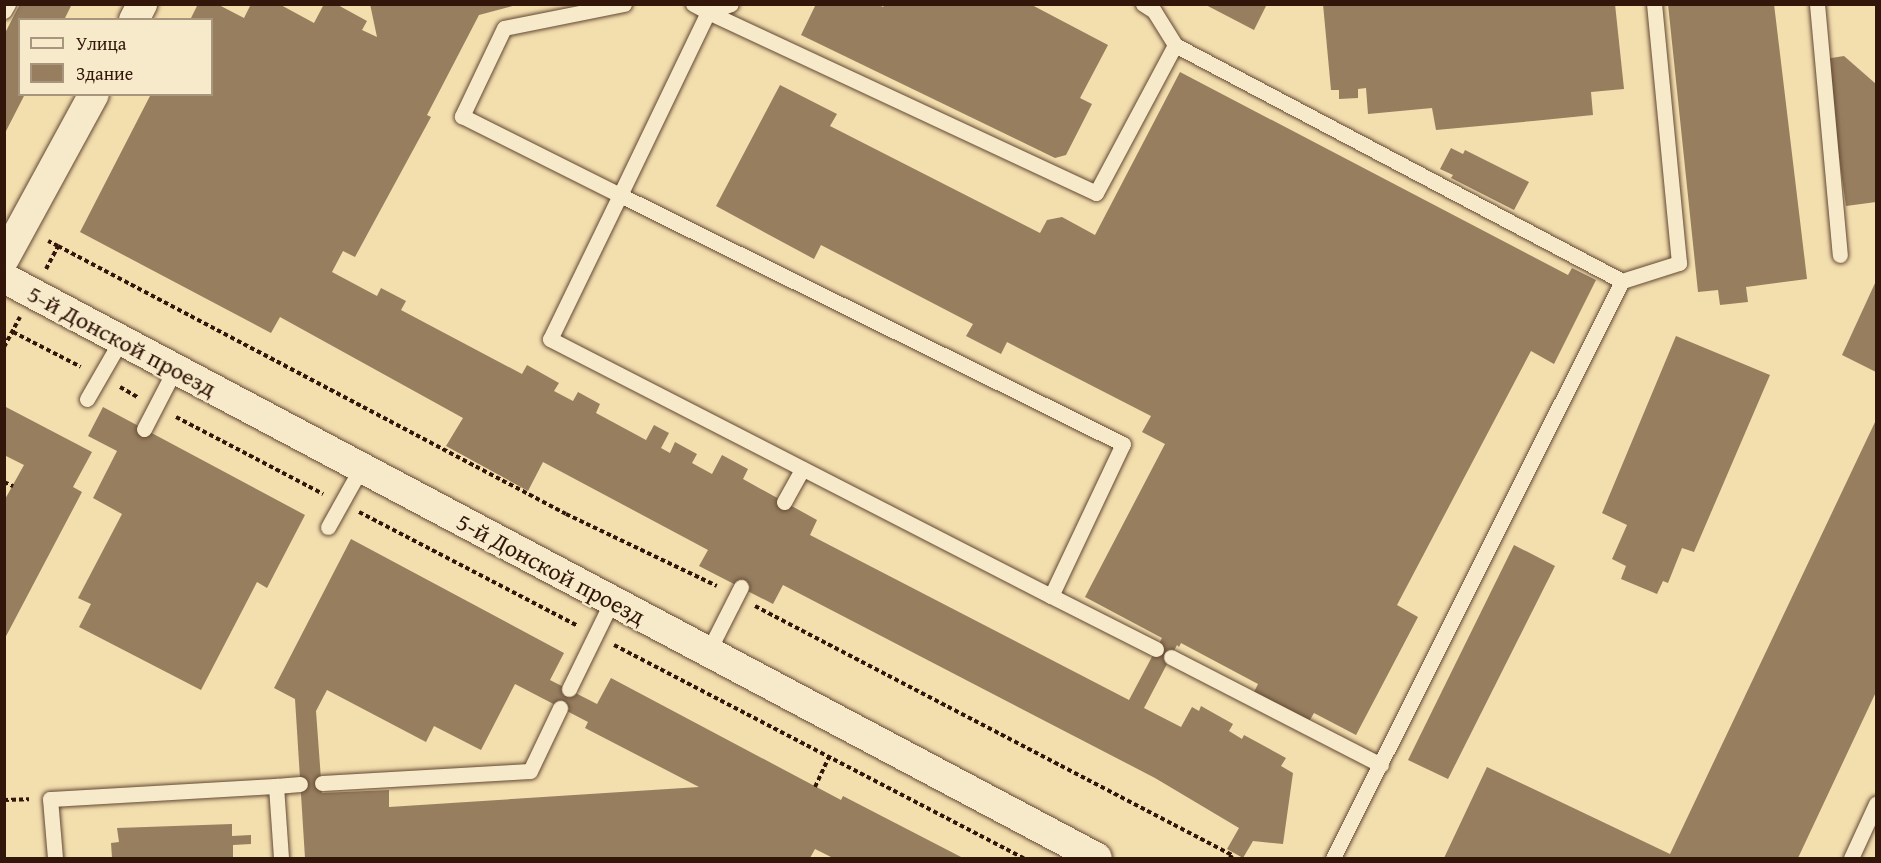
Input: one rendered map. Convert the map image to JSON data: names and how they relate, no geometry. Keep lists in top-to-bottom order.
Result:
{
  "streets": {
    "street": ["5-й Донской проезд"]
  },
  "legend": ["Улица", "Здание"]
}
